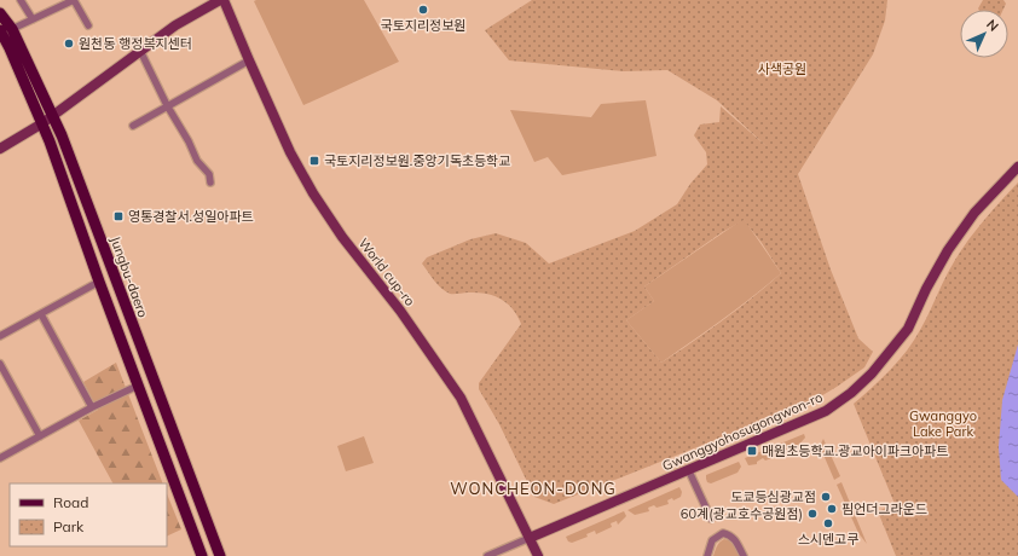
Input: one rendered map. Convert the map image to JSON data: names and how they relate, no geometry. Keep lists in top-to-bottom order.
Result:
{
  "streets": {
    "main road": ["Jungbu-daero"],
    "street": ["World cup-ro", "Gwanggyohosugongwon-ro"]
  },
  "crossings": [
    ["World cup-ro", "Gwanggyohosugongwon-ro"]
  ],
  "districts": ["WONCHEON-DONG"],
  "parks": ["사색공원", "Gwanggyo Lake Park"],
  "places": {
    "other": [
      "국토지리정보원",
      "원천동 행정복지센터",
      "도쿄등심광교점",
      "핌언더그라운드",
      "60계(광교호수공원점)",
      "스시덴고쿠"
    ],
    "transit": ["국토지리정보원.중앙기독초등학교", "영통경찰서.성일아파트", "매원초등학교.광교아이파크아파트"]
  },
  "legend": ["Road", "Park"],
  "north": "top right"
}
